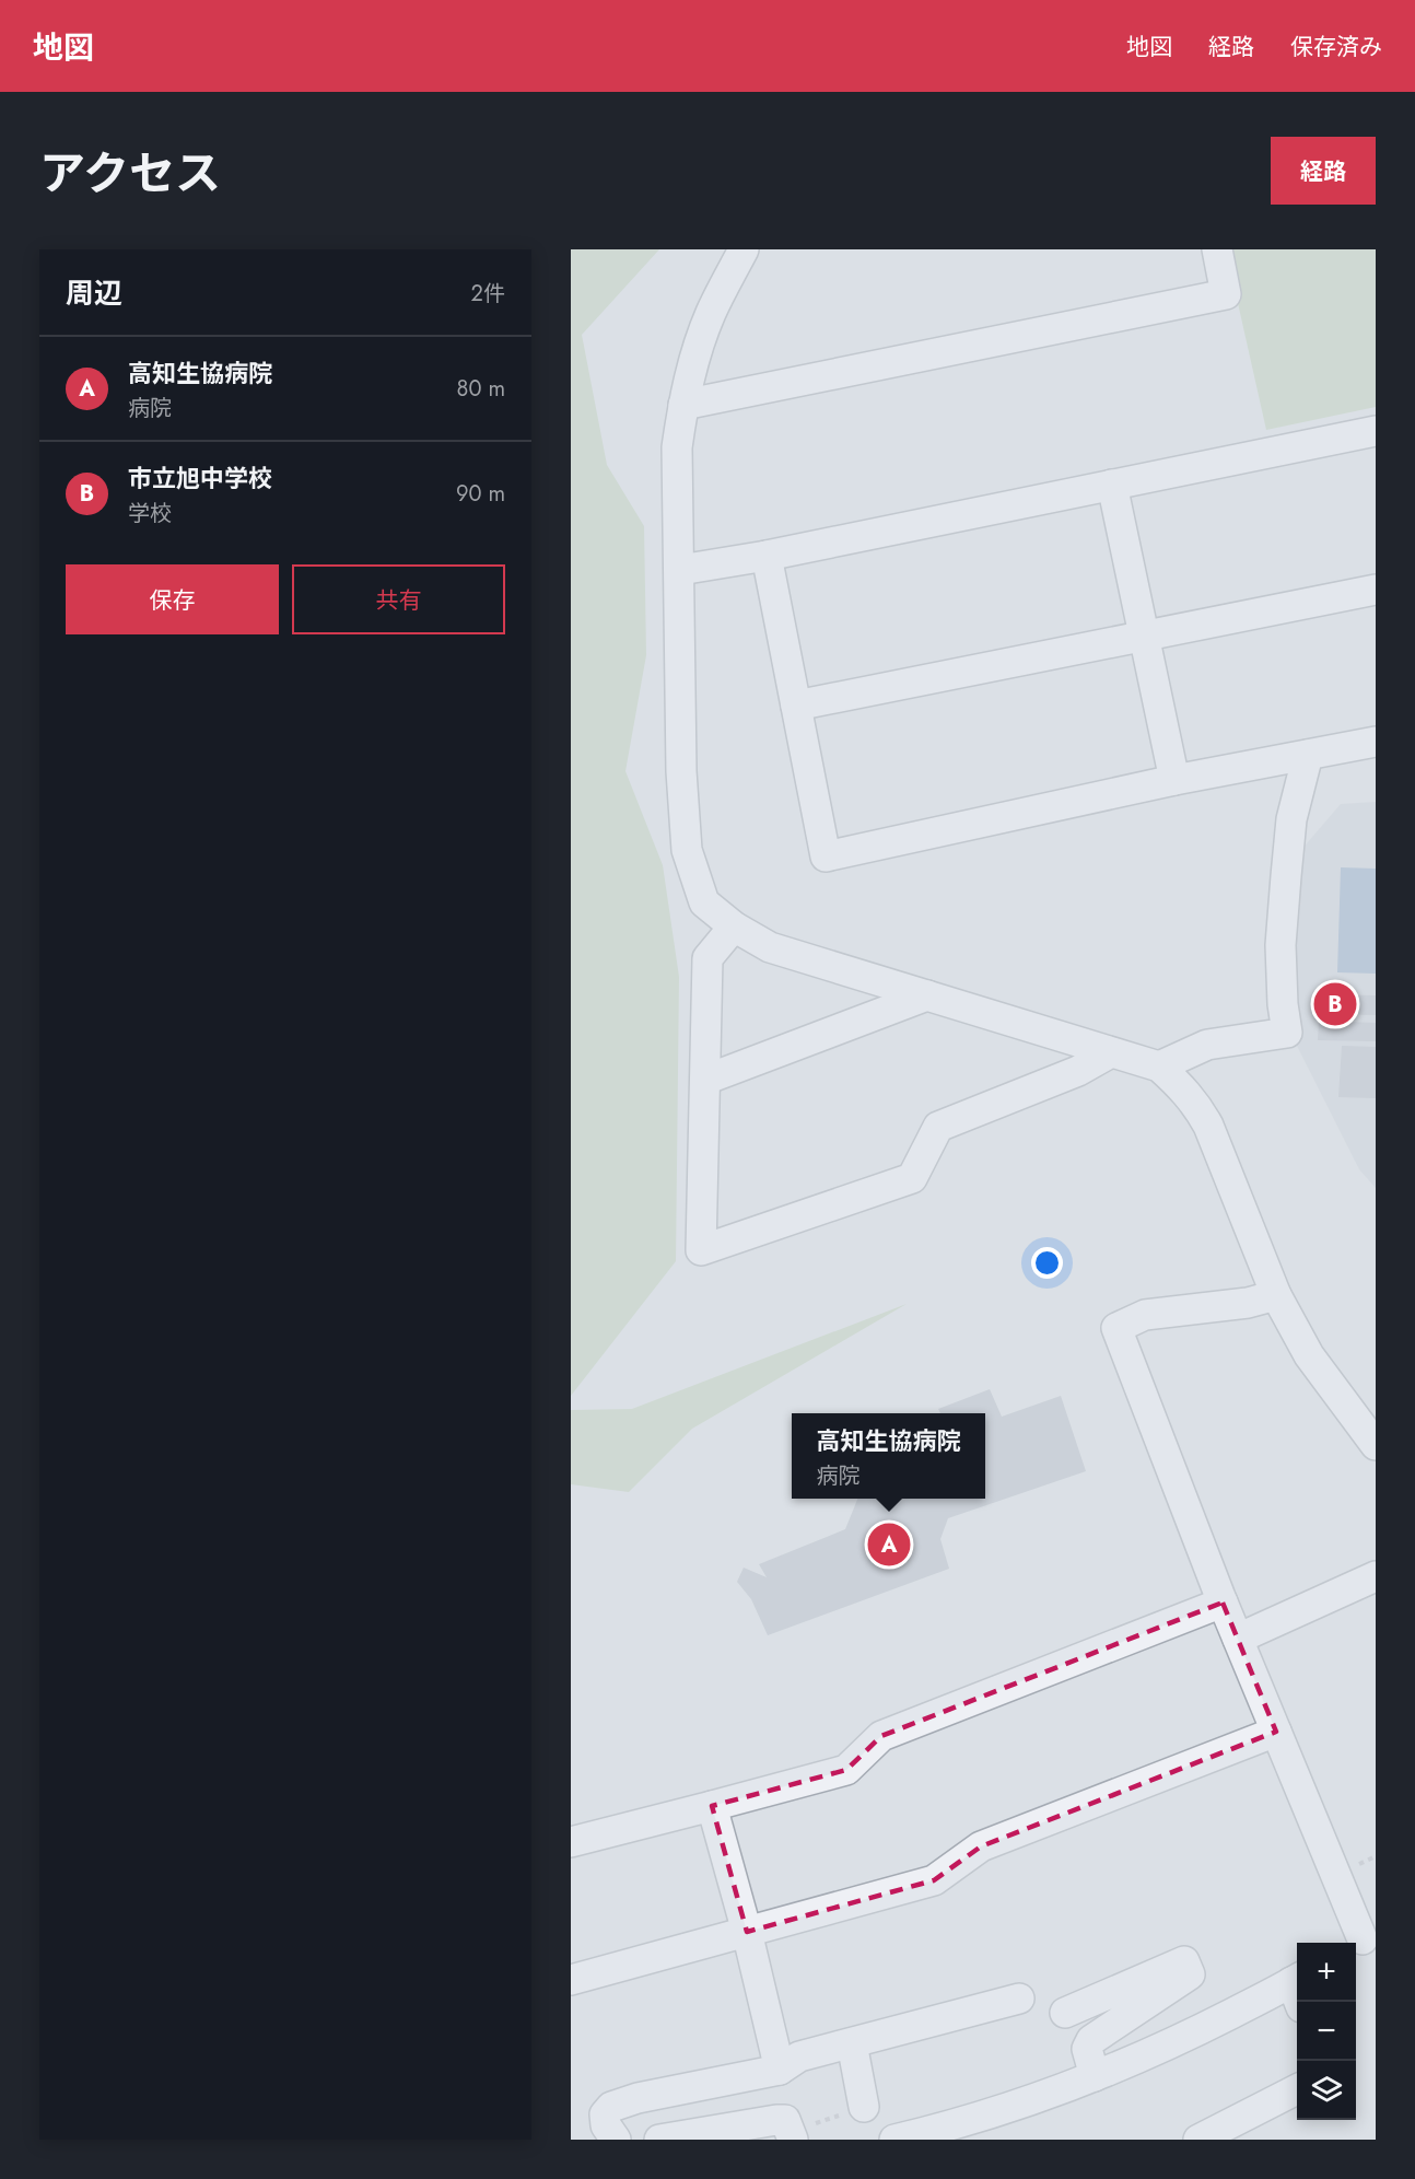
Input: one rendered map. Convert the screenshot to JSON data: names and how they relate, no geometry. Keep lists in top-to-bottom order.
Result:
{
  "page": {
    "header": "地図",
    "nav": ["地図", "経路", "保存済み"],
    "title": "アクセス",
    "buttons": [
      "経路",
      ["保存", "共有"]
    ],
    "heading": ["周辺", "2件"],
    "list": [
      {
        "mark": "A",
        "name": "高知生協病院",
        "note": "病院",
        "value": "80 m"
      },
      {
        "mark": "B",
        "name": "市立旭中学校",
        "note": "学校",
        "value": "90 m"
      }
    ],
    "pins": ["B", "A"],
    "popup": ["高知生協病院", "病院"],
    "map_buttons": ["+", "−"]
  }
}
